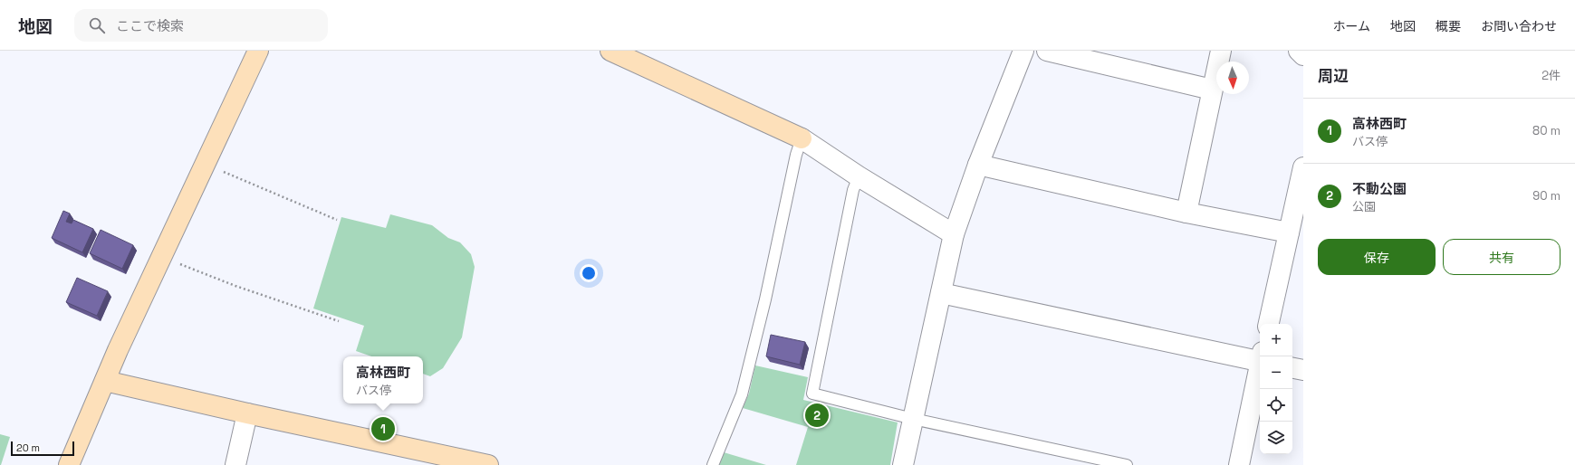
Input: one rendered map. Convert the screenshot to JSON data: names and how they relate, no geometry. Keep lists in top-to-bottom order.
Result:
{
  "scale_bar": "20 m",
  "north": "bottom",
  "page": {
    "header": "地図",
    "search": "ここで検索",
    "nav": [
      "ホーム",
      "地図",
      "概要",
      "お問い合わせ"
    ],
    "heading": ["周辺", "2件"],
    "list": [
      {
        "mark": "1",
        "name": "高林西町",
        "note": "バス停",
        "value": "80 m"
      },
      {
        "mark": "2",
        "name": "不動公園",
        "note": "公園",
        "value": "90 m"
      }
    ],
    "buttons": ["保存", "共有"],
    "map_buttons": ["+", "−"],
    "popup": ["高林西町", "バス停"],
    "pins": ["2", "1"],
    "scale": "20 m"
  }
}
